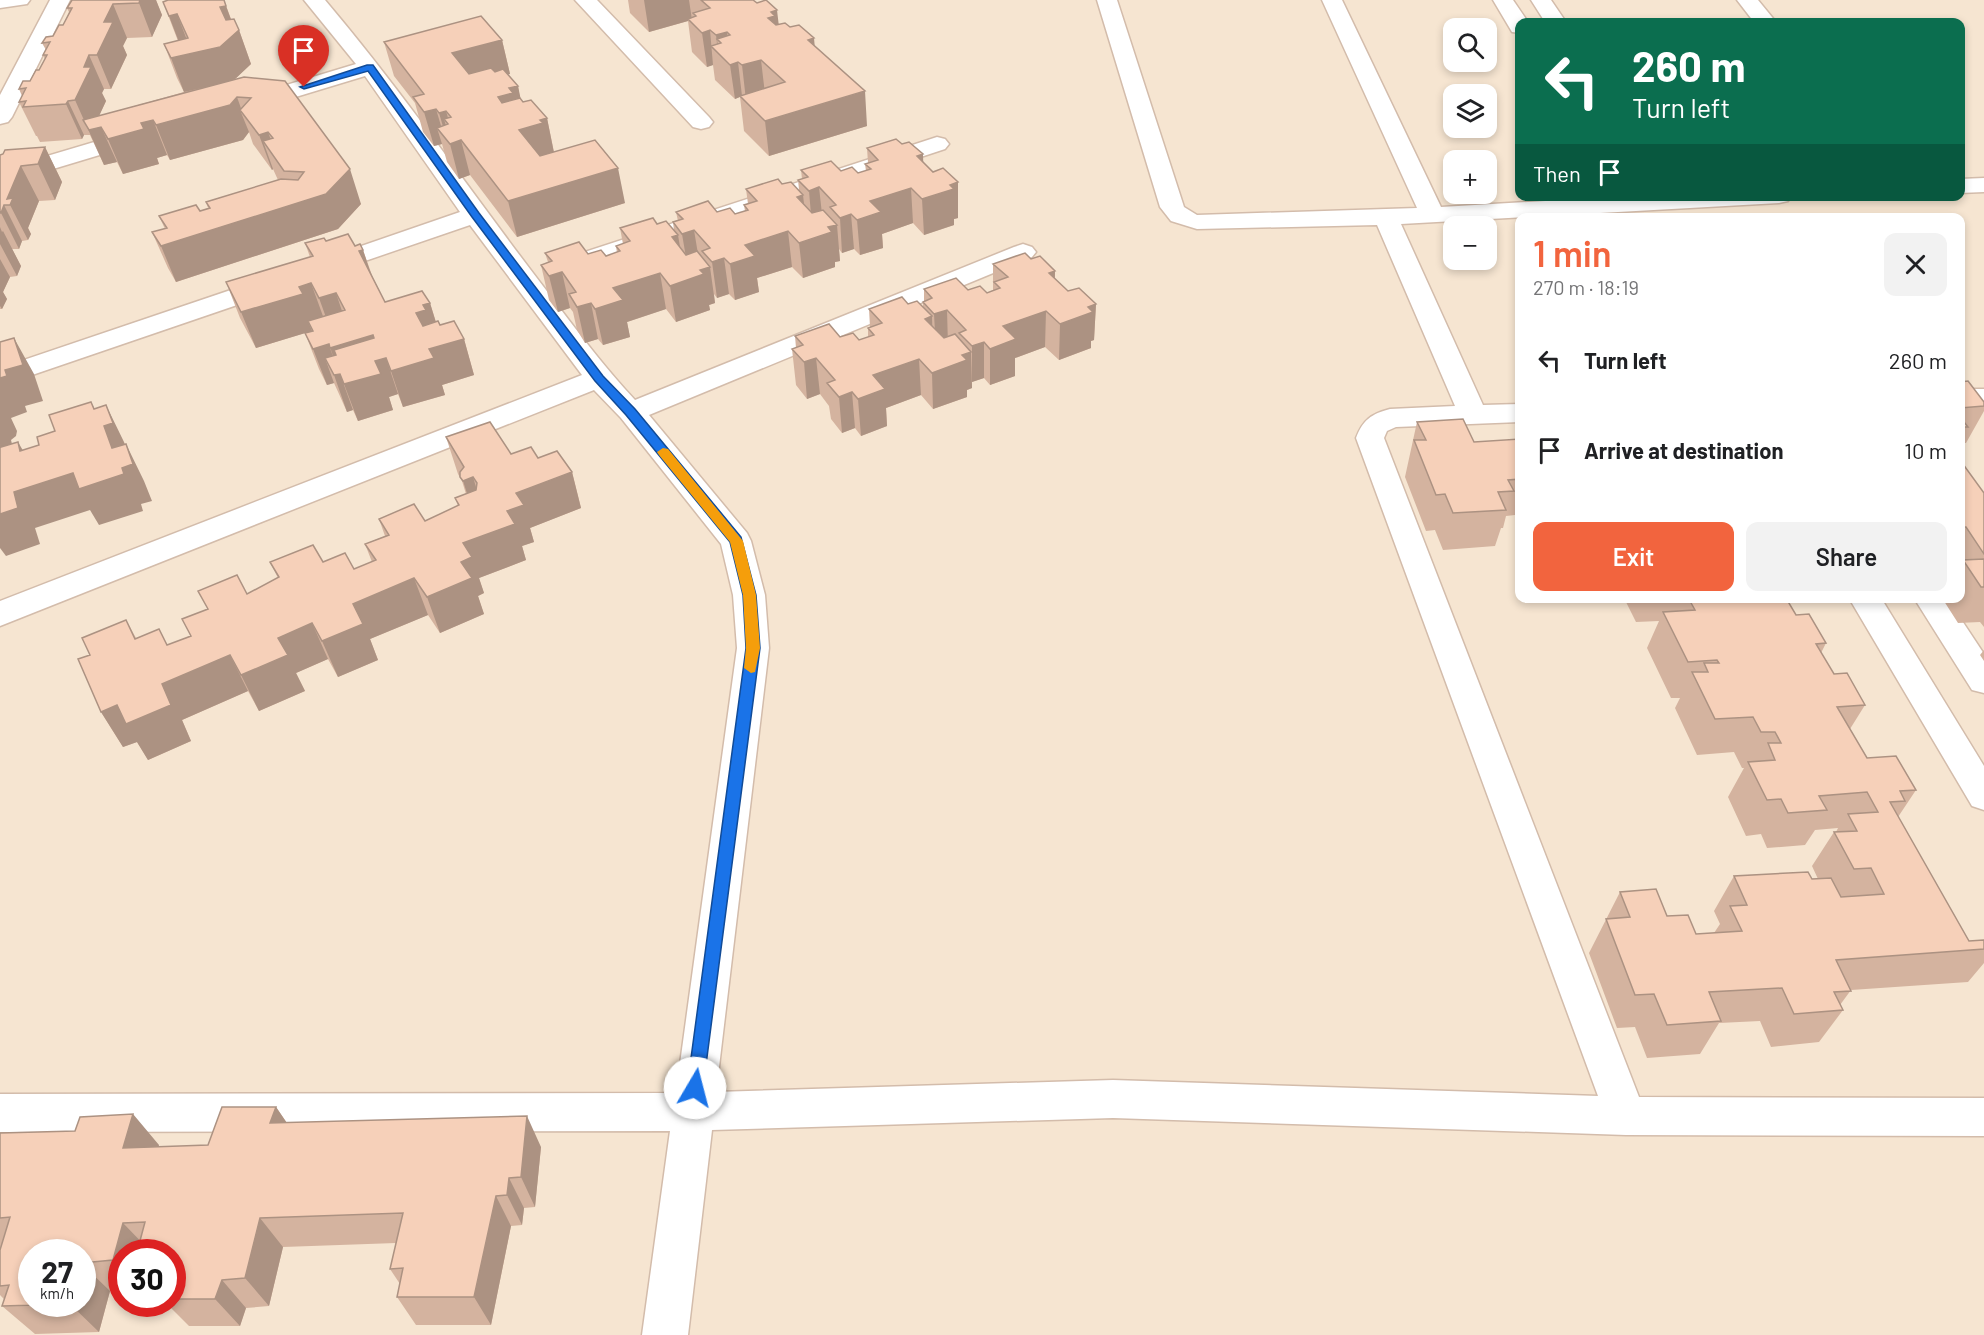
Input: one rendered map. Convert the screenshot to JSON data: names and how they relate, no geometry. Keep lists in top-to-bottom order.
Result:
{
  "page": {
    "map_buttons": ["+", "−"],
    "turn": ["260 m", "Turn left"],
    "then": "Then",
    "heading": ["1 min", "270 m · 18:19"],
    "list": [
      {
        "name": "Turn left",
        "value": "260 m"
      },
      {
        "name": "Arrive at destination",
        "value": "10 m"
      }
    ],
    "buttons": ["Exit", "Share"],
    "speed": "27 km/h",
    "limit": "30"
  }
}
